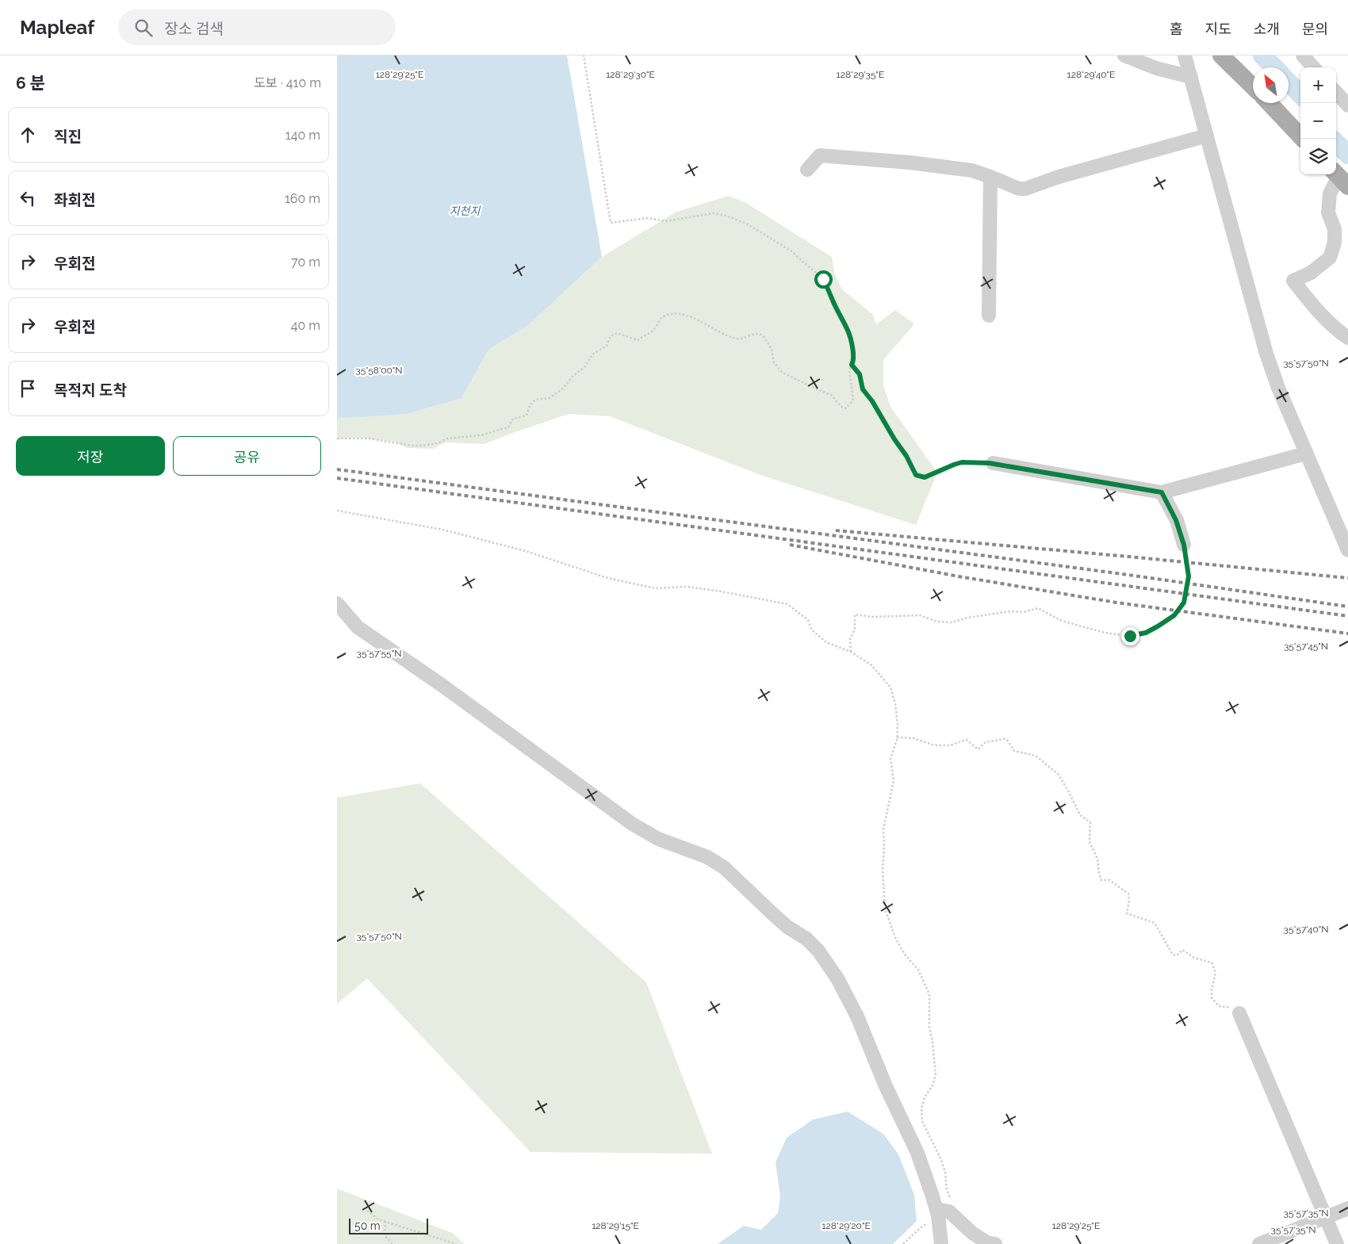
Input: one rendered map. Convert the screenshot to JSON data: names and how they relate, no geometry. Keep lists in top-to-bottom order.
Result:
{
  "water": ["지천지"],
  "scale_bar": "50 m",
  "north": "top left",
  "page": {
    "header": "Mapleaf",
    "search": "장소 검색",
    "nav": [
      "홈",
      "지도",
      "소개",
      "문의"
    ],
    "heading": ["6 분", "도보 · 410 m"],
    "map_buttons": ["+", "−"],
    "list": [
      ["직진", "140 m"],
      ["좌회전", "160 m"],
      ["우회전", "70 m"],
      ["우회전", "40 m"],
      "목적지 도착"
    ],
    "buttons": ["저장", "공유"],
    "scale": "50 m"
  },
  "coordinates": [
    "128°29'25\"E",
    "128°29'30\"E",
    "128°29'35\"E",
    "128°29'40\"E",
    "35°57'50\"N",
    "35°58'00\"N",
    "35°57'45\"N",
    "35°57'55\"N",
    "35°57'40\"N",
    "35°57'35\"N",
    "128°29'15\"E",
    "128°29'20\"E"
  ]
}
